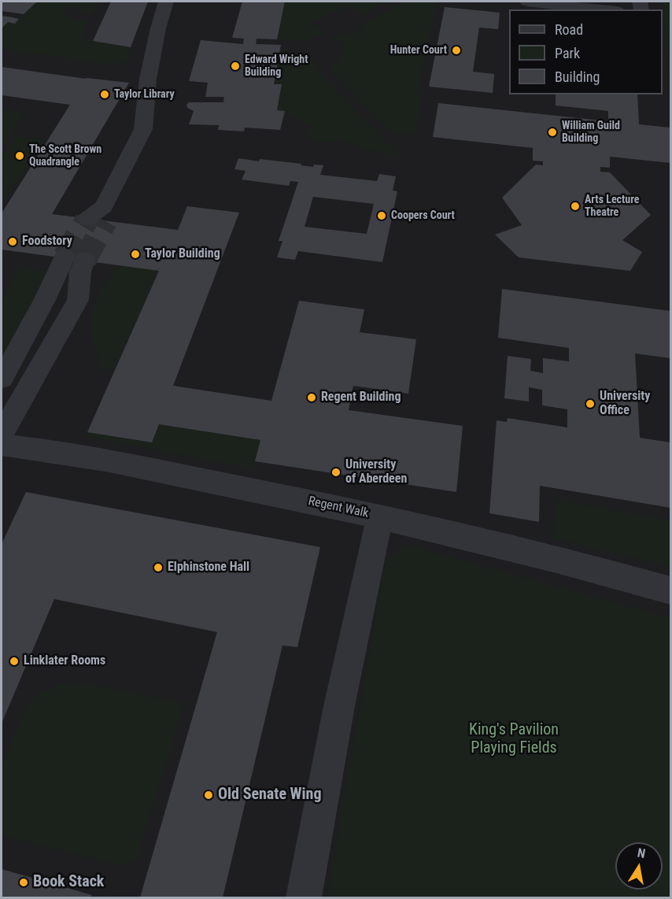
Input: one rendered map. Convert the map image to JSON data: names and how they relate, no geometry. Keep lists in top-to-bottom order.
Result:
{
  "streets": {
    "lane": ["Regent Walk"]
  },
  "parks": ["King's Pavilion Playing Fields"],
  "places": [
    "Hunter Court",
    "Edward Wright Building",
    "Taylor Library",
    "William Guild Building",
    "The Scott Brown Quadrangle",
    "Arts Lecture Theatre",
    "Coopers Court",
    "Foodstory",
    "Taylor Building",
    "Regent Building",
    "University Office",
    "University of Aberdeen",
    "Elphinstone Hall",
    "Linklater Rooms",
    "Old Senate Wing",
    "Book Stack"
  ],
  "legend": ["Road", "Park", "Building"],
  "north": "top"
}
